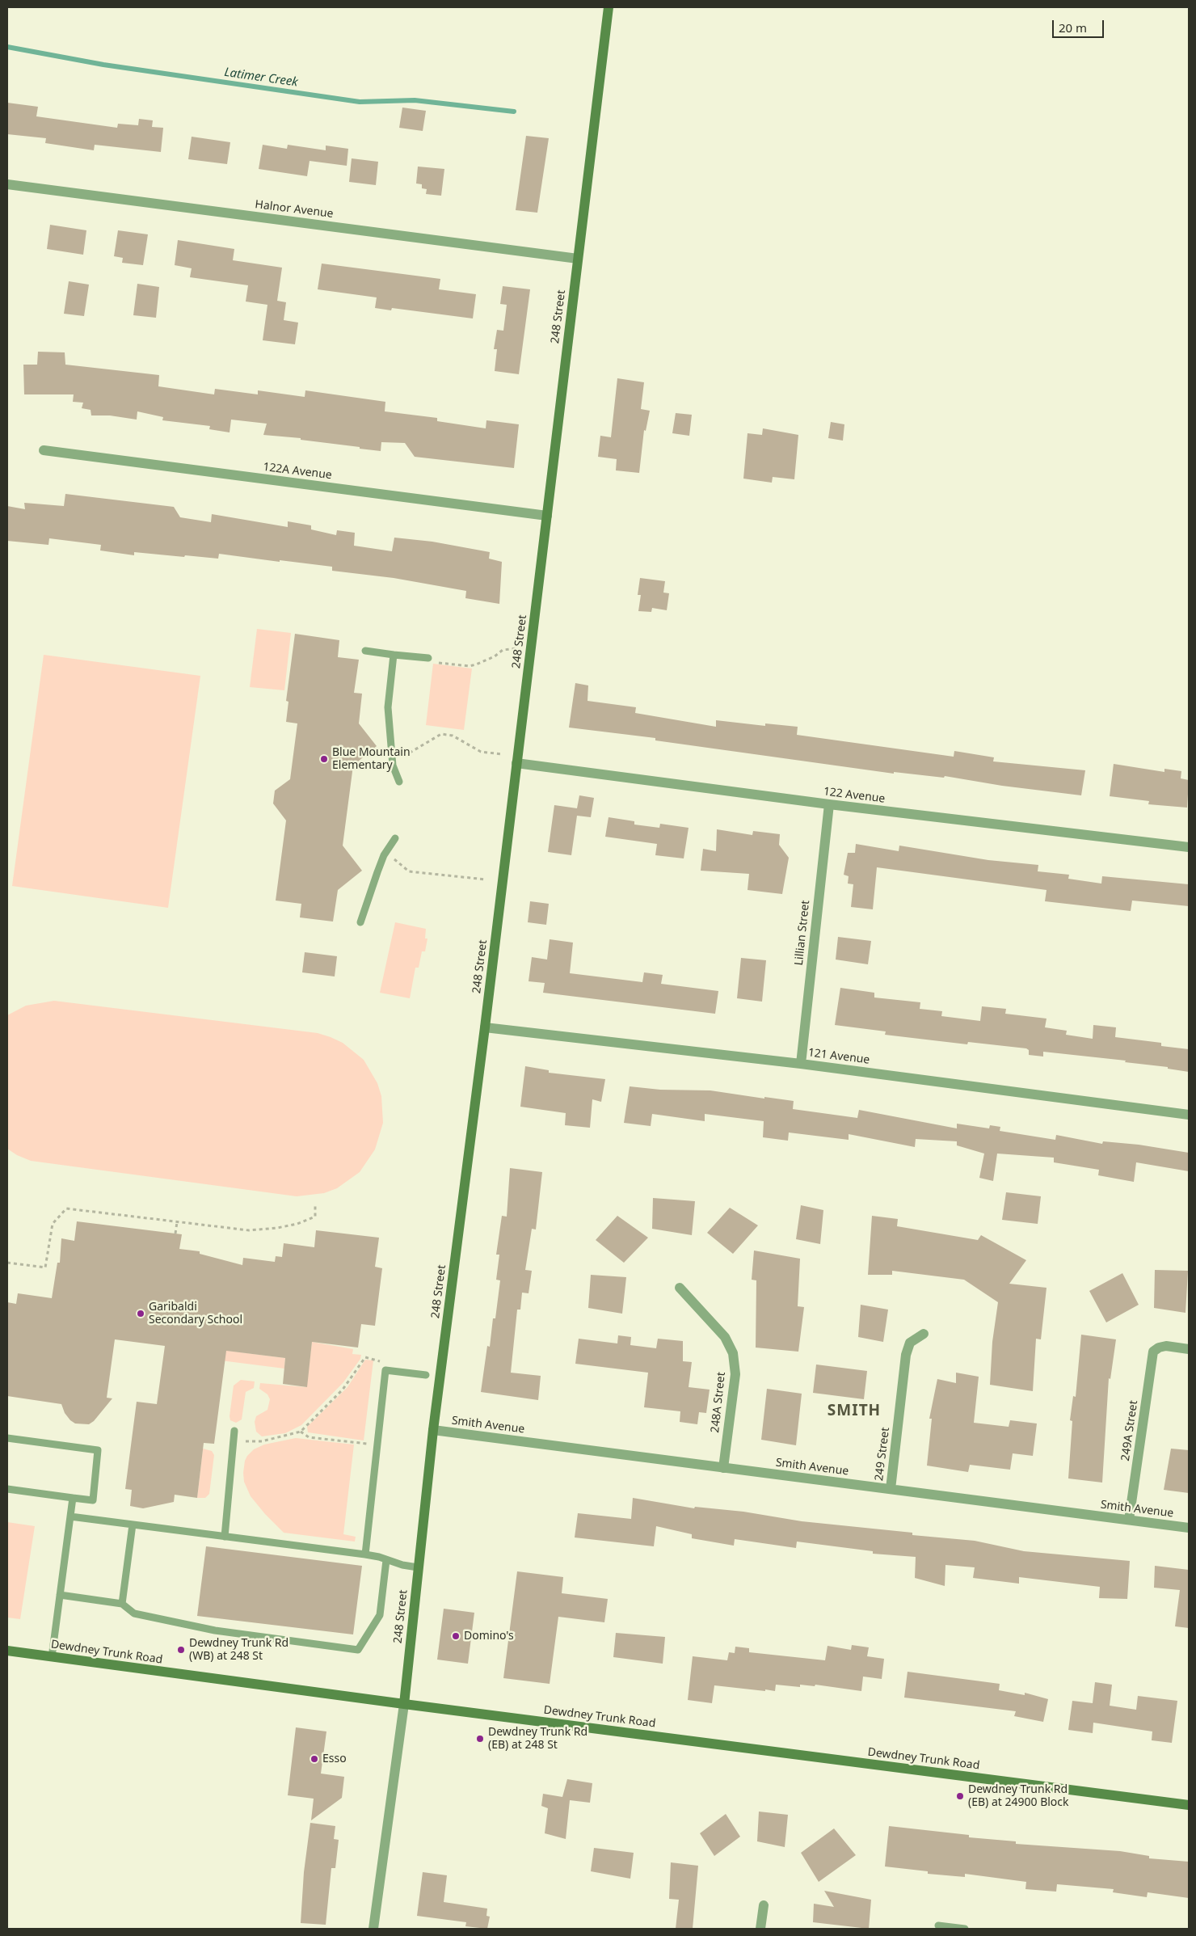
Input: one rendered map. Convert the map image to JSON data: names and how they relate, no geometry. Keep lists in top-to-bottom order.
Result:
{
  "streets": {
    "street": [
      "Halnor Avenue",
      "248 Street",
      "122A Avenue",
      "122 Avenue",
      "Lillian Street",
      "121 Avenue",
      "248A Street",
      "Smith Avenue",
      "249A Street",
      "249 Street",
      "Dewdney Trunk Road"
    ]
  },
  "crossings": [
    ["Halnor Avenue", "248 Street"],
    ["248 Street", "122A Avenue"],
    ["248 Street", "122 Avenue"],
    ["248 Street", "121 Avenue"],
    ["248 Street", "Smith Avenue"],
    ["248 Street", "Dewdney Trunk Road"],
    ["122 Avenue", "Lillian Street"],
    ["Lillian Street", "121 Avenue"],
    ["248A Street", "Smith Avenue"],
    ["Smith Avenue", "249A Street"],
    ["Smith Avenue", "249 Street"]
  ],
  "districts": ["SMITH"],
  "water": ["Latimer Creek"],
  "places": [
    "Blue Mountain Elementary",
    "Garibaldi Secondary School",
    "Domino's",
    "Dewdney Trunk Rd (WB) at 248 St",
    "Dewdney Trunk Rd (EB) at 248 St",
    "Esso",
    "Dewdney Trunk Rd (EB) at 24900 Block"
  ],
  "scale_bar": "20 m"
}
